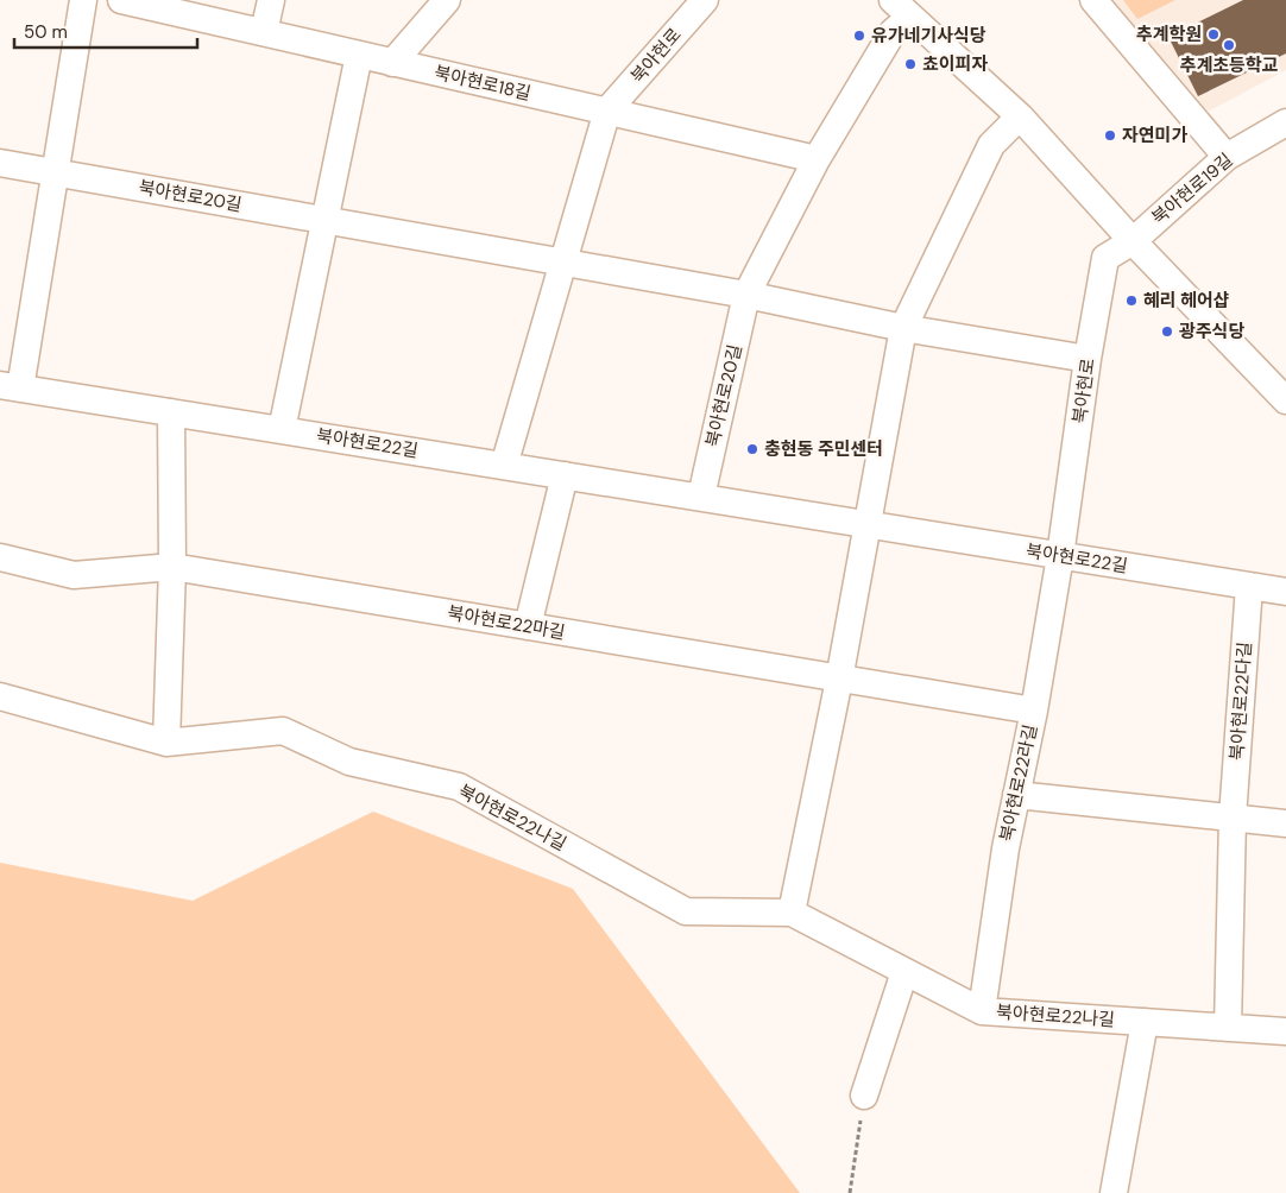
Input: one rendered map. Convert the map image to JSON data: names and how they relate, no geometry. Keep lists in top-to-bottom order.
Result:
{
  "streets": {
    "street": [
      "북아현로",
      "북아현로18길",
      "북아현로19길",
      "북아현로20길",
      "북아현로22길",
      "북아현로22마길",
      "북아현로22다길",
      "북아현로22라길",
      "북아현로22나길"
    ]
  },
  "crossings": [
    ["북아현로", "북아현로18길"],
    ["북아현로", "북아현로19길"],
    ["북아현로", "북아현로20길"],
    ["북아현로", "북아현로22길"],
    ["북아현로", "북아현로22라길"],
    ["북아현로20길", "북아현로22길"],
    ["북아현로22길", "북아현로22다길"],
    ["북아현로22길", "북아현로22라길"],
    ["북아현로22마길", "북아현로22라길"],
    ["북아현로22다길", "북아현로22나길"],
    ["북아현로22라길", "북아현로22나길"]
  ],
  "places": [
    "추계학원",
    "유가네기사식당",
    "추계초등학교",
    "쵸이피자",
    "자연미가",
    "혜리 헤어샵",
    "광주식당",
    "충현동 주민센터"
  ],
  "scale_bar": "50 m"
}
